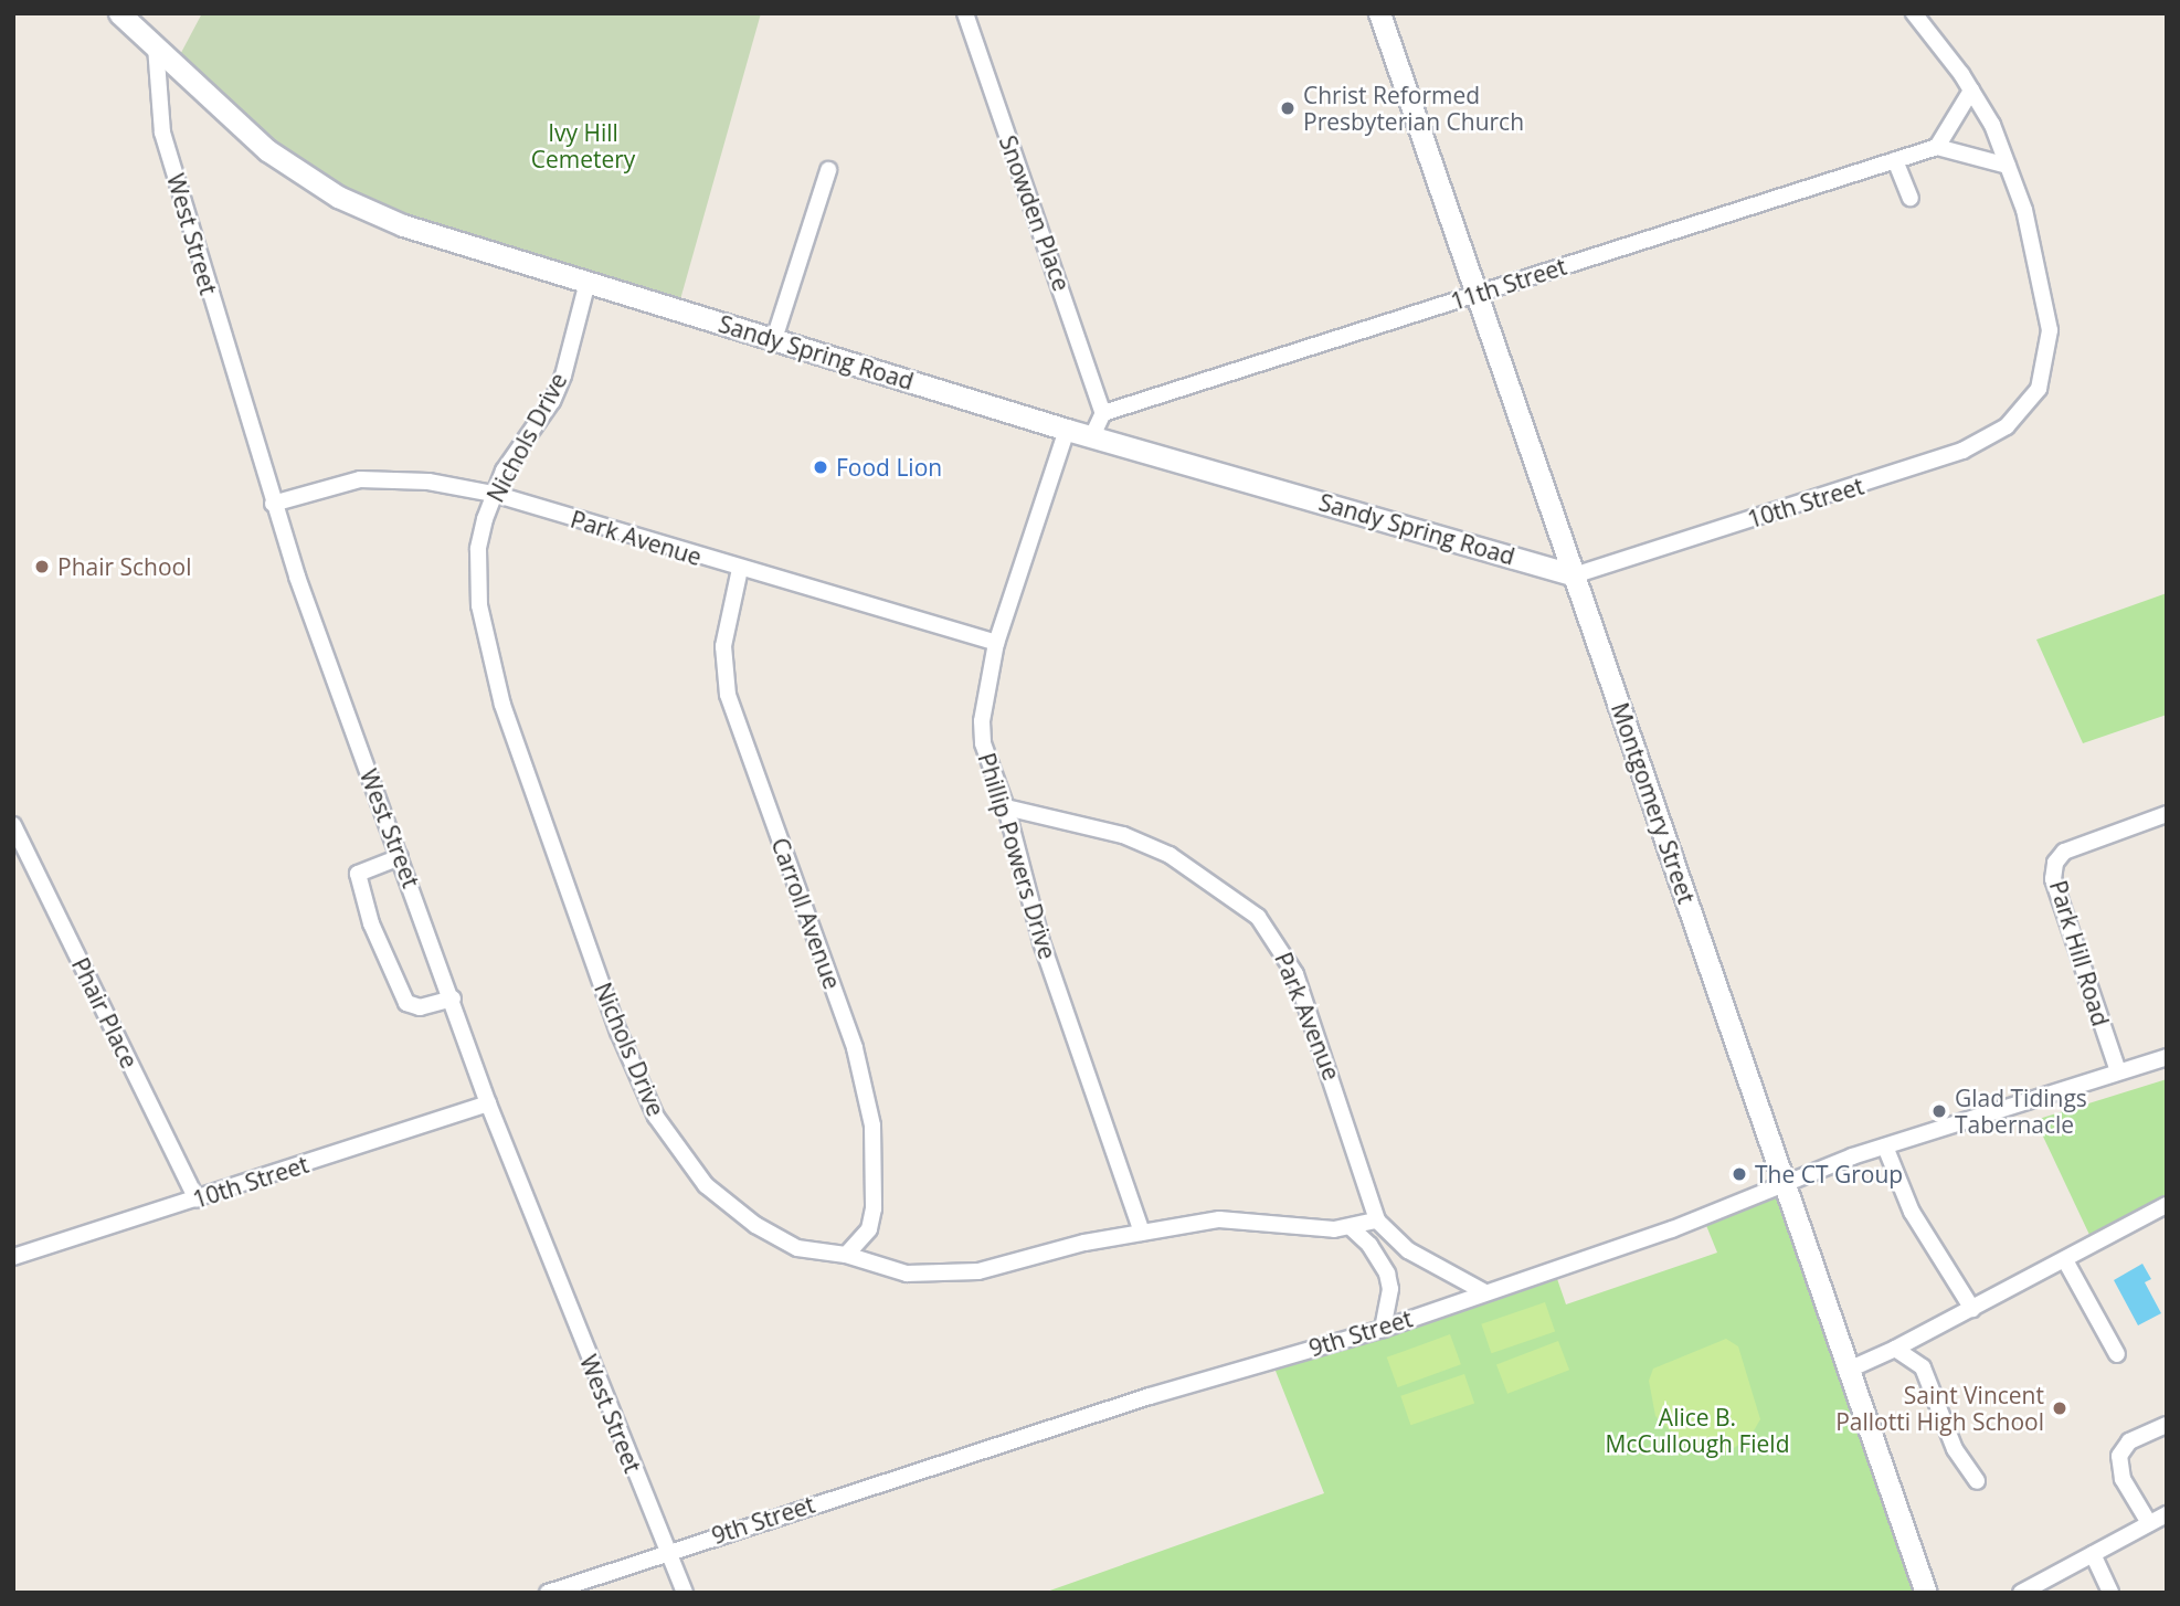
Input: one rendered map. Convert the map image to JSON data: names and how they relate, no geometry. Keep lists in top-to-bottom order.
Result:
{
  "streets": {
    "street": [
      "Snowden Place",
      "West Street",
      "11th Street",
      "Sandy Spring Road",
      "Nichols Drive",
      "10th Street",
      "Park Avenue",
      "Montgomery Street",
      "Phillip Powers Drive",
      "Carroll Avenue",
      "Park Hill Road",
      "Phair Place",
      "9th Street"
    ]
  },
  "crossings": [
    ["Snowden Place", "11th Street"],
    ["West Street", "Sandy Spring Road"],
    ["West Street", "10th Street"],
    ["West Street", "Park Avenue"],
    ["West Street", "9th Street"],
    ["11th Street", "Montgomery Street"],
    ["Sandy Spring Road", "Nichols Drive"],
    ["Sandy Spring Road", "10th Street"],
    ["Sandy Spring Road", "Montgomery Street"],
    ["Sandy Spring Road", "Phillip Powers Drive"],
    ["Nichols Drive", "Park Avenue"],
    ["Nichols Drive", "Phillip Powers Drive"],
    ["Nichols Drive", "Carroll Avenue"],
    ["10th Street", "Montgomery Street"],
    ["10th Street", "Phair Place"],
    ["Park Avenue", "Phillip Powers Drive"],
    ["Park Avenue", "Carroll Avenue"],
    ["Park Avenue", "9th Street"],
    ["Montgomery Street", "9th Street"],
    ["Park Hill Road", "9th Street"]
  ],
  "parks": ["Ivy Hill Cemetery", "Alice B. McCullough Field"],
  "places": [
    "Christ Reformed Presbyterian Church",
    "Food Lion",
    "Phair School",
    "Glad Tidings Tabernacle",
    "The CT Group",
    "Saint Vincent Pallotti High School"
  ]
}
